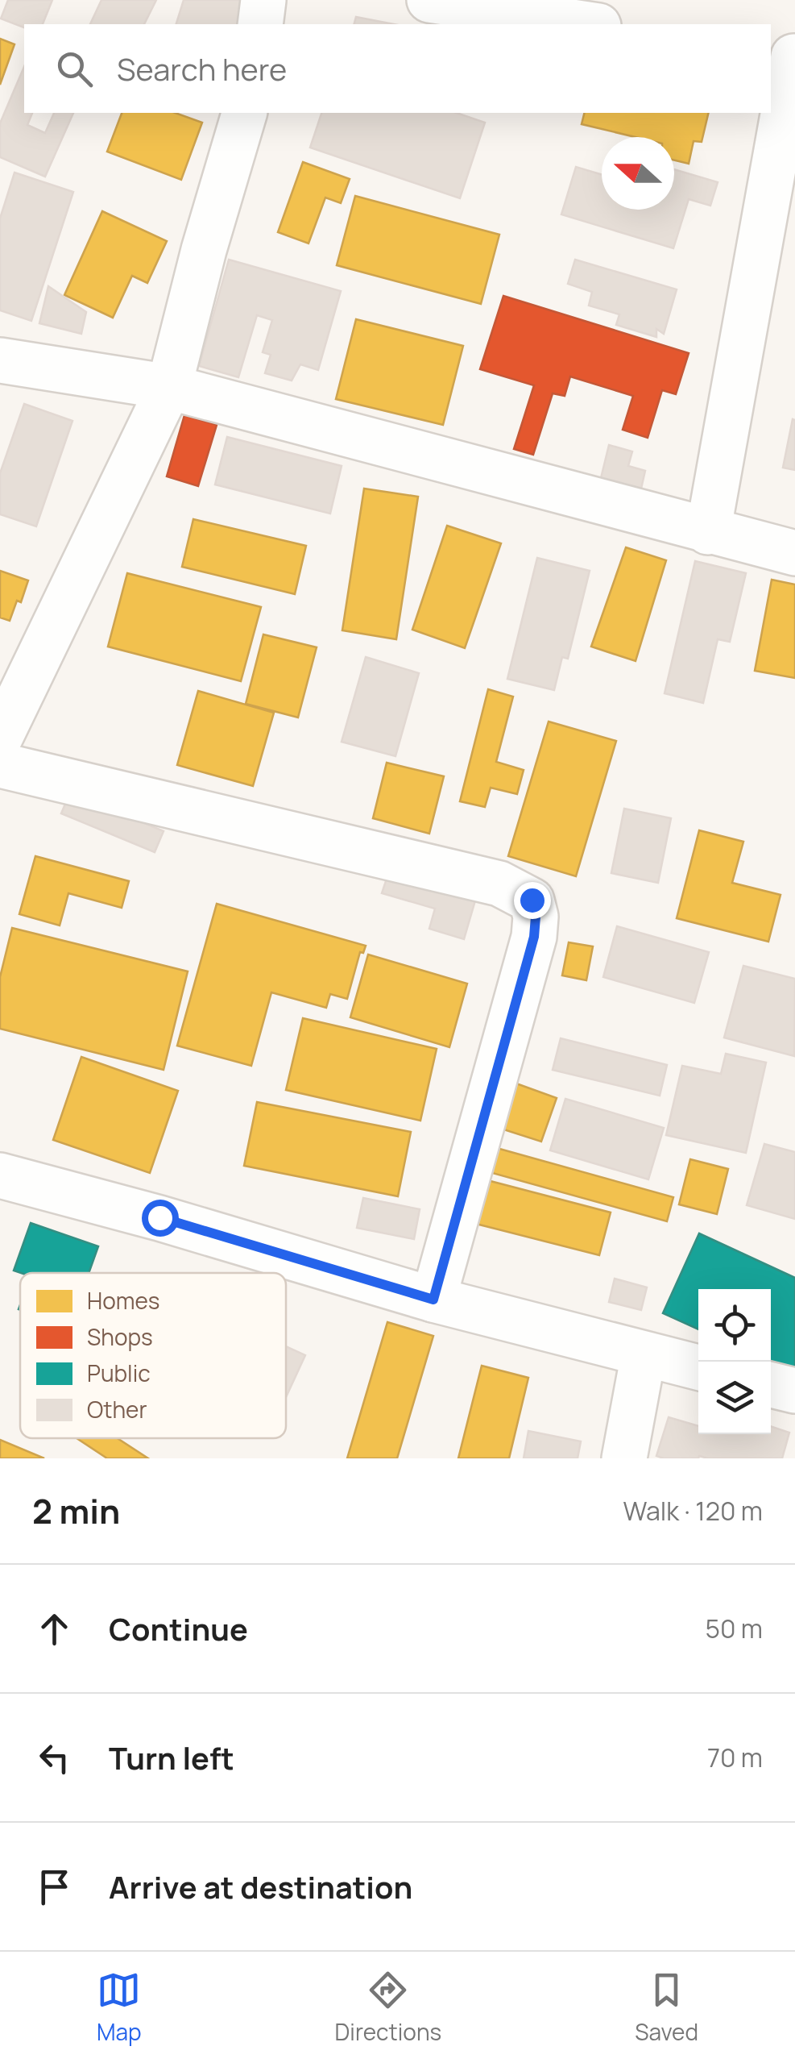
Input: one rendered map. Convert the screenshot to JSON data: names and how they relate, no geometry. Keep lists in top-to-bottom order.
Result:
{
  "legend": [
    "Homes",
    "Shops",
    "Public",
    "Other"
  ],
  "north": "left",
  "page": {
    "search": "Search here",
    "heading": ["2 min", "Walk · 120 m"],
    "list": [
      ["Continue", "50 m"],
      ["Turn left", "70 m"],
      "Arrive at destination"
    ],
    "nav": ["Map", "Directions", "Saved"]
  }
}
